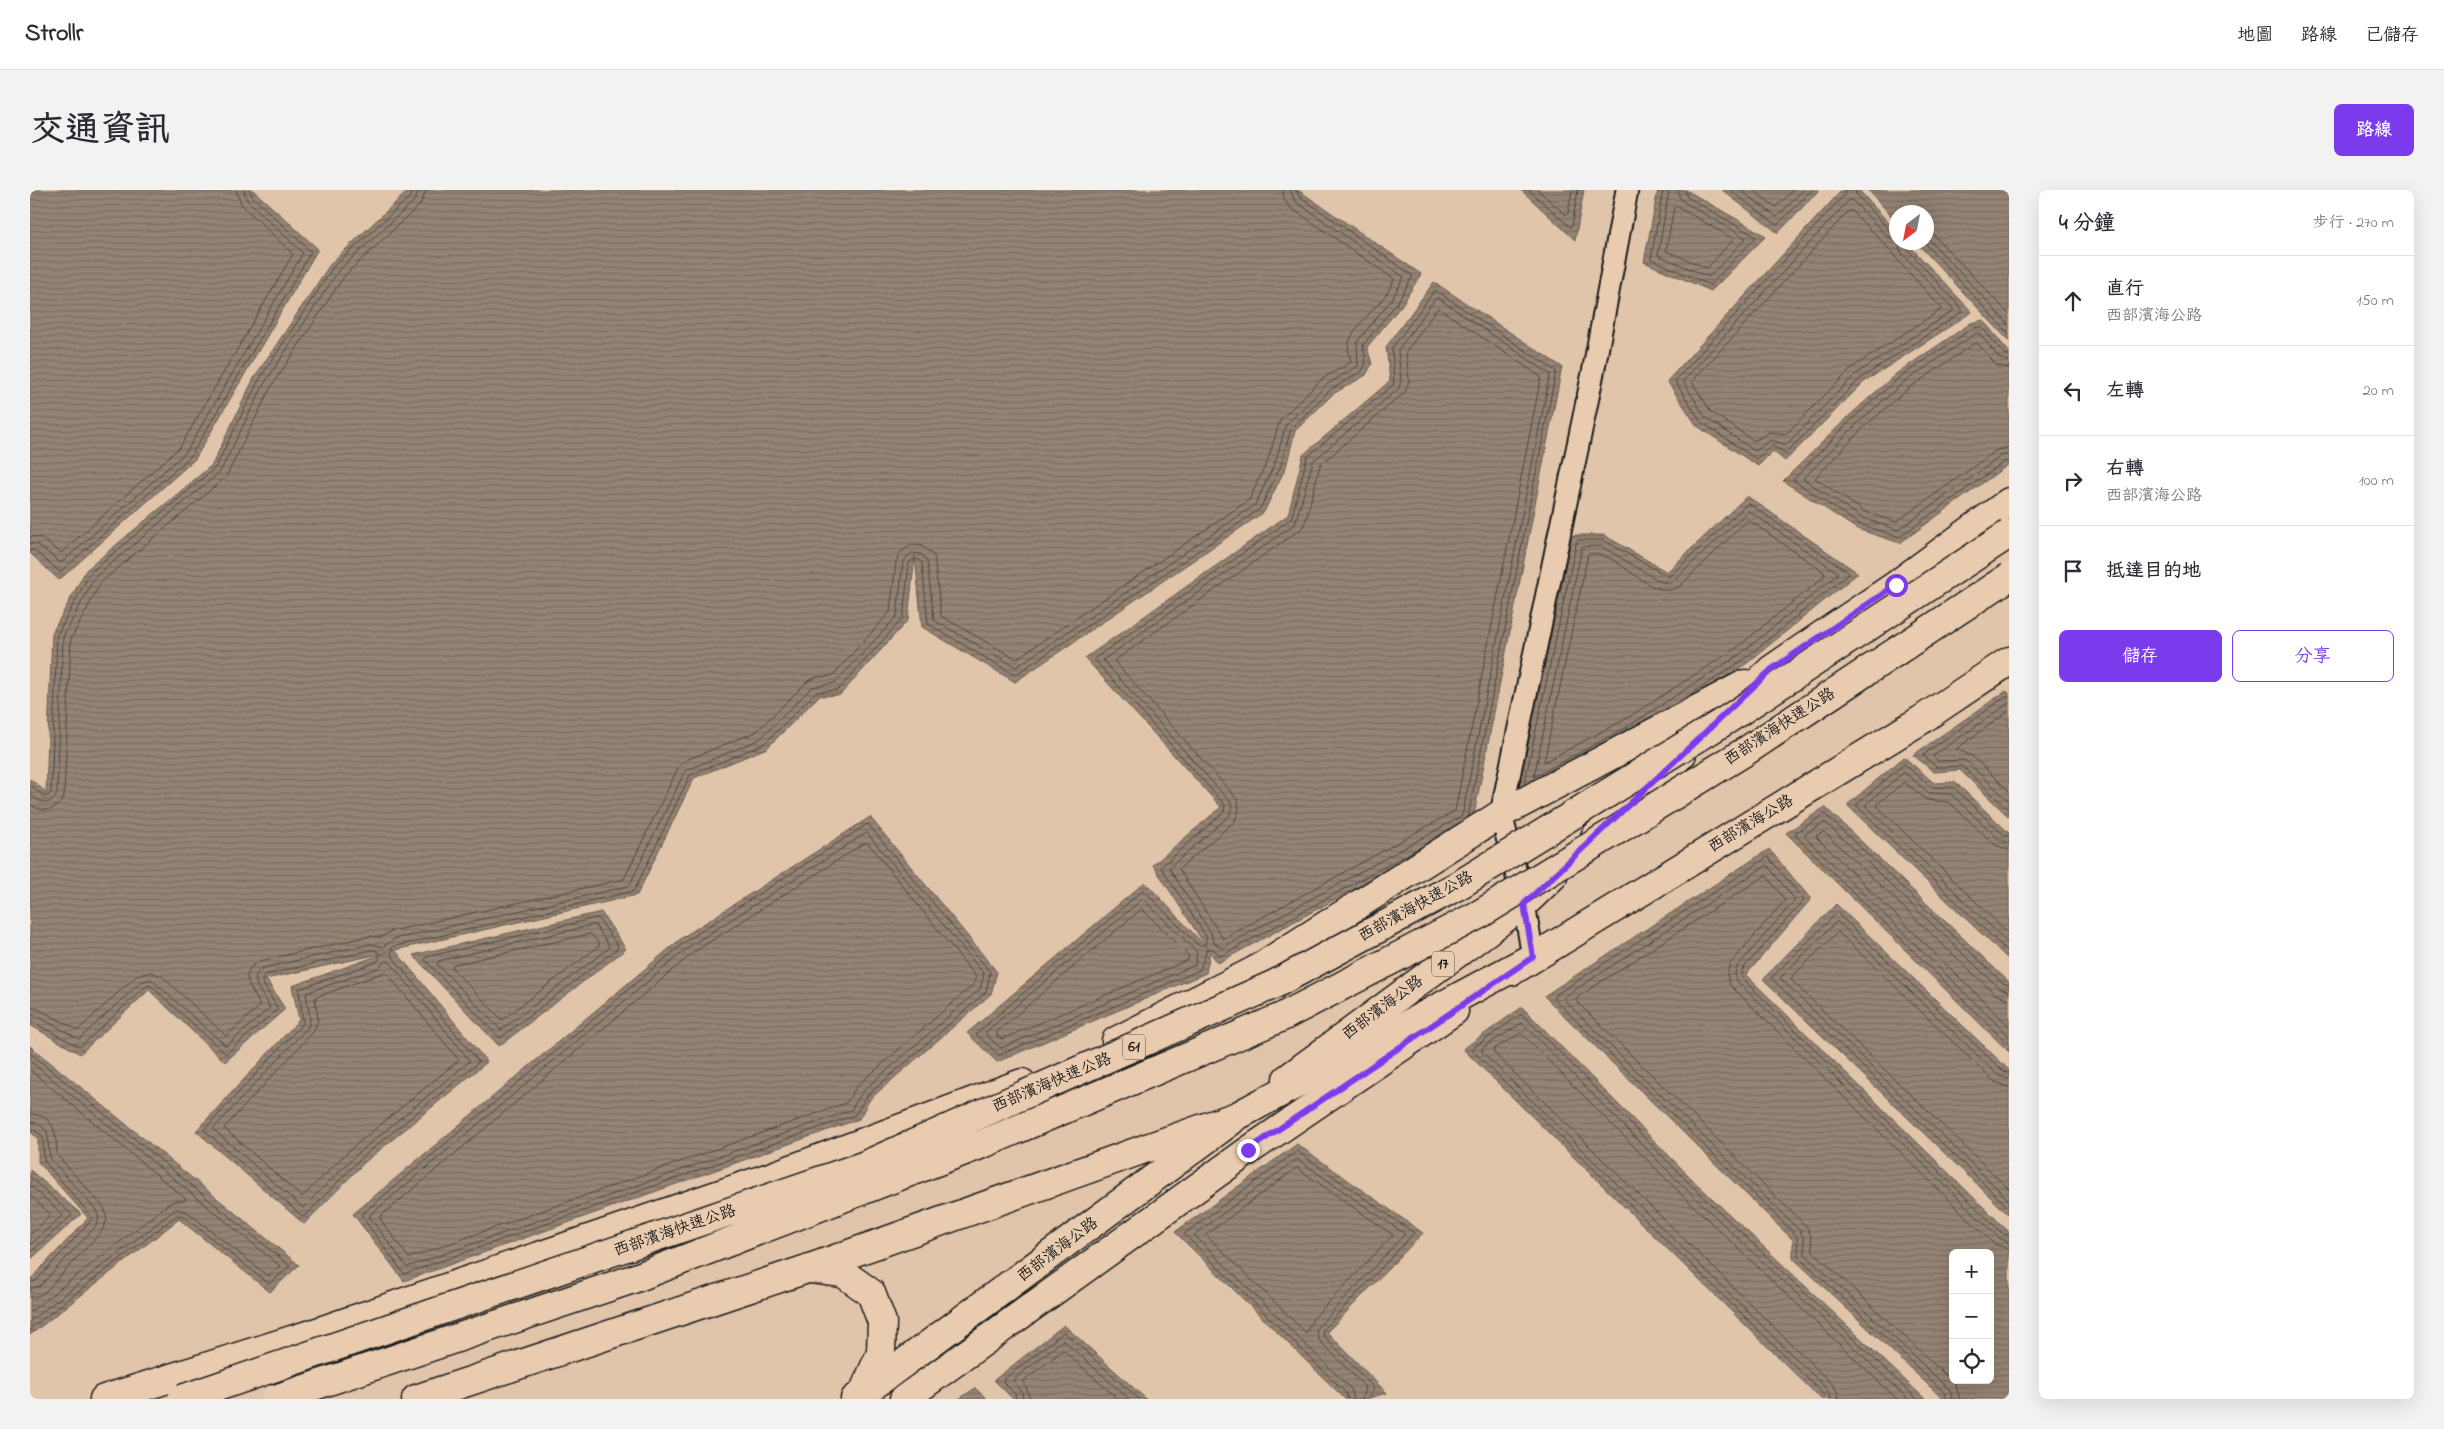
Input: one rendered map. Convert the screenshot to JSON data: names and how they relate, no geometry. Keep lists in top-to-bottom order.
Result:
{
  "streets": {
    "main road": [
      "西部濱海快速公路",
      "西部濱海公路",
      "17",
      "61"
    ]
  },
  "north": "bottom left",
  "page": {
    "header": "Strollr",
    "nav": ["地圖", "路線", "已儲存"],
    "title": "交通資訊",
    "buttons": [
      "路線",
      ["儲存", "分享"]
    ],
    "heading": ["4 分鐘", "步行 · 270 m"],
    "list": [
      ["直行", "西部濱海公路", "150 m"],
      ["左轉", "20 m"],
      ["右轉", "西部濱海公路", "100 m"],
      "抵達目的地"
    ],
    "map_buttons": ["+", "−"]
  }
}
